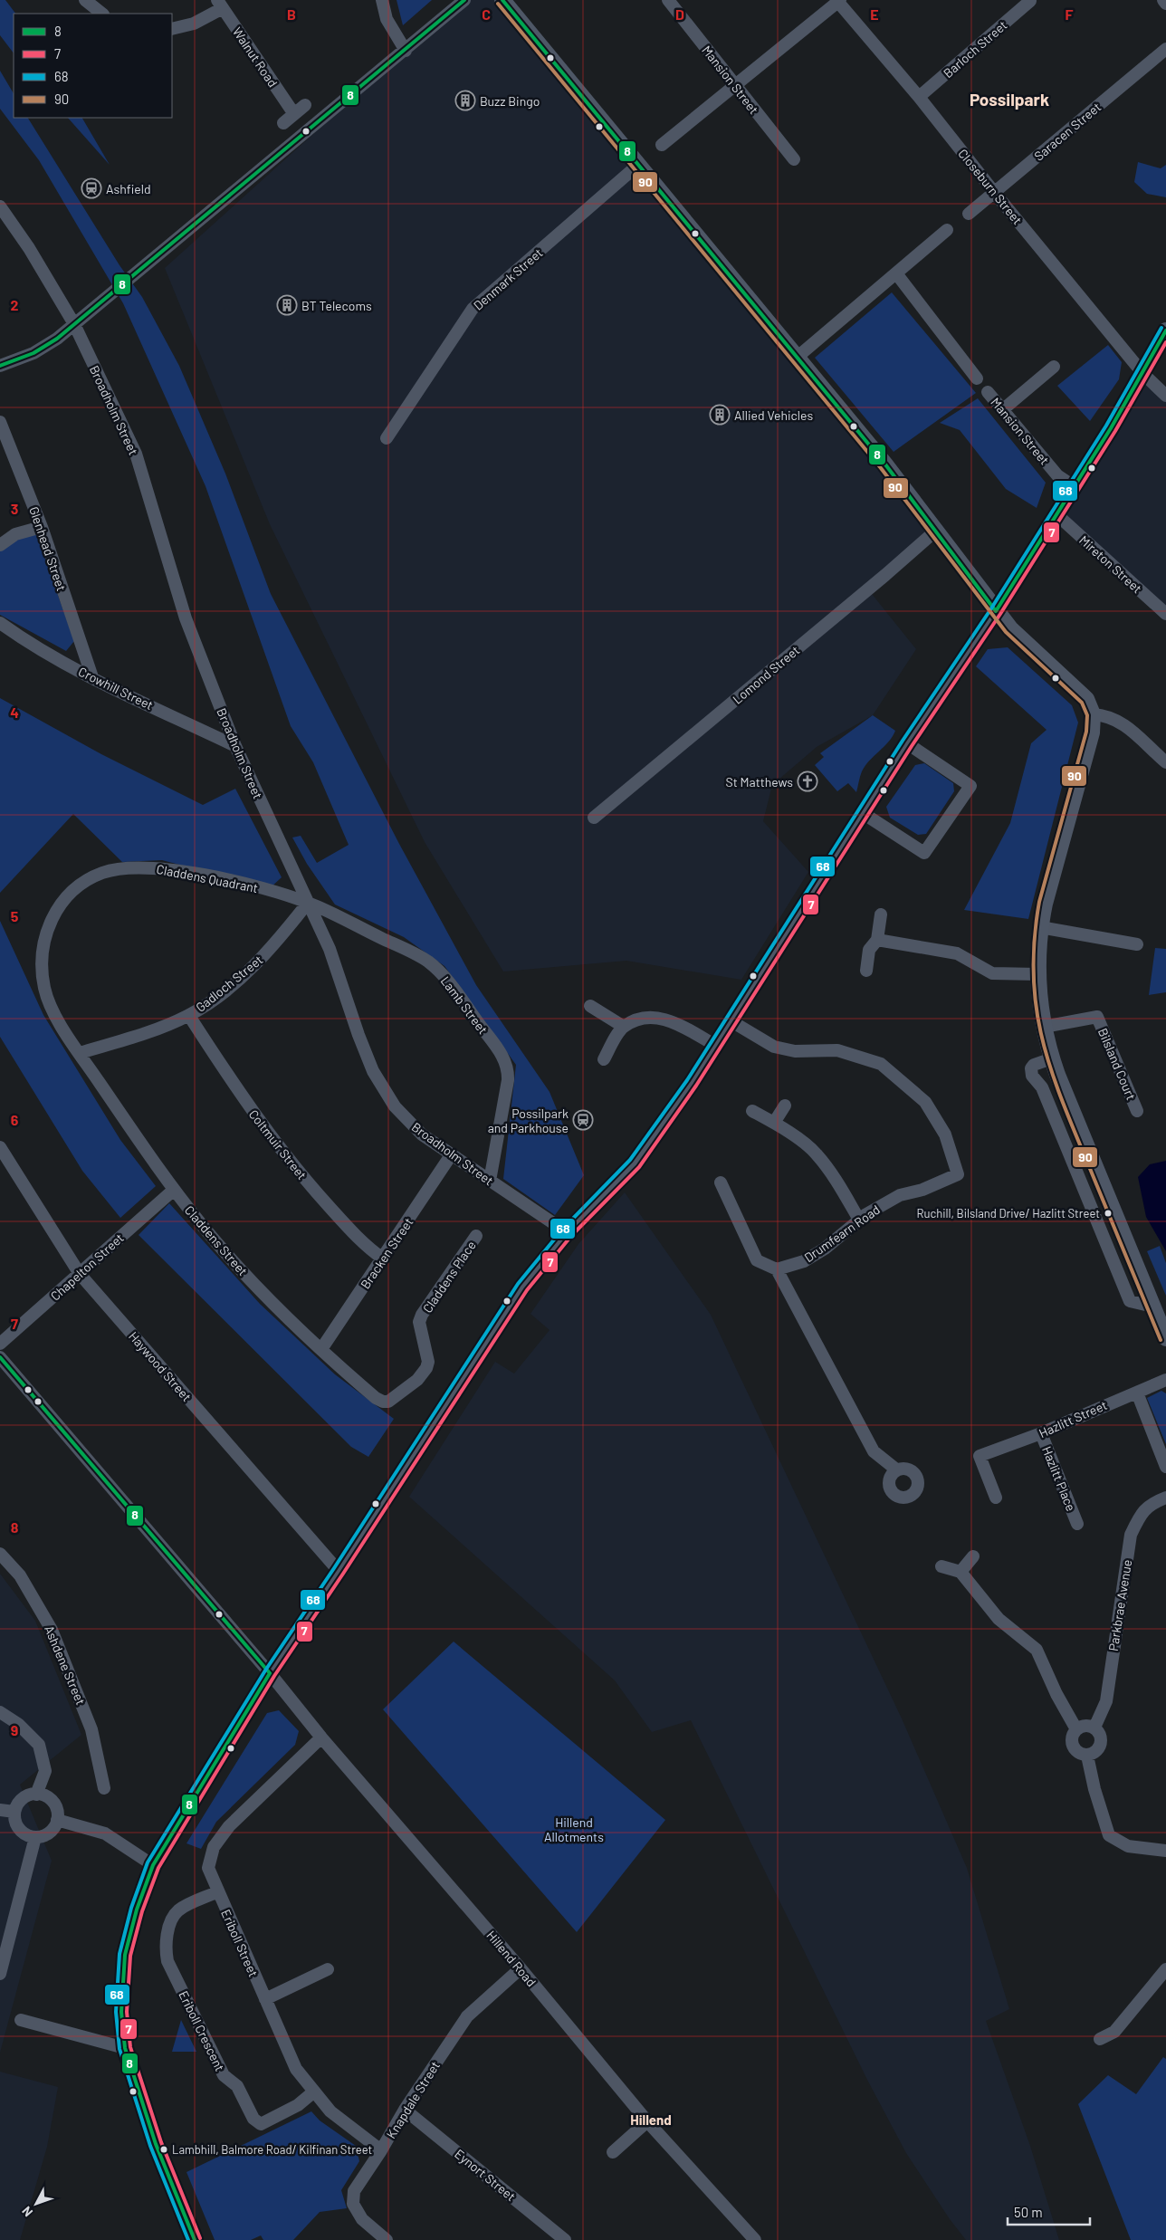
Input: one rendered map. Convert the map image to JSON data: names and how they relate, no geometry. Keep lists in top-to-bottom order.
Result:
{
  "streets": {
    "street": [
      "Barloch Street",
      "Walnut Road",
      "Mansion Street",
      "Saracen Street",
      "Closeburn Street",
      "Denmark Street",
      "Broadholm Street",
      "Glenhead Street",
      "Mireton Street",
      "Lomond Street",
      "Crowhill Street",
      "Claddens Quadrant",
      "Gadloch Street",
      "Lamb Street",
      "Bilsland Court",
      "Coltmuir Street",
      "Drumfearn Road",
      "Claddens Street",
      "Bracken Street",
      "Chapelton Street",
      "Claddens Place",
      "Haywood Street",
      "Hazlitt Street",
      "Hazlitt Place",
      "Parkbrae Avenue",
      "Ashdene Street",
      "Eriboll Street",
      "Hillend Road",
      "Eriboll Crescent",
      "Knapdale Street",
      "Eynort Street"
    ]
  },
  "crossings": [
    ["Barloch Street", "Closeburn Street"],
    ["Saracen Street", "Closeburn Street"],
    ["Broadholm Street", "Crowhill Street"],
    ["Broadholm Street", "Claddens Quadrant"],
    ["Broadholm Street", "Gadloch Street"],
    ["Broadholm Street", "Lamb Street"],
    ["Broadholm Street", "Bracken Street"],
    ["Glenhead Street", "Crowhill Street"],
    ["Claddens Quadrant", "Gadloch Street"],
    ["Claddens Quadrant", "Lamb Street"],
    ["Claddens Quadrant", "Claddens Street"],
    ["Gadloch Street", "Lamb Street"],
    ["Gadloch Street", "Coltmuir Street"],
    ["Gadloch Street", "Claddens Street"],
    ["Coltmuir Street", "Bracken Street"],
    ["Claddens Street", "Bracken Street"],
    ["Claddens Street", "Chapelton Street"],
    ["Claddens Street", "Claddens Place"],
    ["Chapelton Street", "Haywood Street"],
    ["Hazlitt Street", "Hazlitt Place"],
    ["Eriboll Street", "Hillend Road"],
    ["Eriboll Street", "Eriboll Crescent"],
    ["Eriboll Street", "Knapdale Street"],
    ["Hillend Road", "Knapdale Street"],
    ["Knapdale Street", "Eynort Street"]
  ],
  "districts": ["Possilpark", "Hillend"],
  "parks": ["Hillend Allotments"],
  "places": {
    "building": ["Buzz Bingo", "BT Telecoms", "Allied Vehicles"],
    "station": ["Ashfield", "Possilpark and Parkhouse"],
    "church": ["St Matthews"],
    "other": ["Ruchill, Bilsland Drive/ Hazlitt Street", "Lambhill, Balmore Road/ Kilfinan Street"]
  },
  "lines": [
    "transit line 8",
    "transit line 90",
    "transit line 68",
    "transit line 7"
  ],
  "legend": [
    "8",
    "7",
    "68",
    "90"
  ],
  "scale_bar": "50 m",
  "north": "bottom left",
  "grid": {
    "columns": [
      "B",
      "C",
      "D",
      "E",
      "F"
    ],
    "rows": [
      "2",
      "3",
      "4",
      "5",
      "6",
      "7",
      "8",
      "9"
    ]
  }
}
